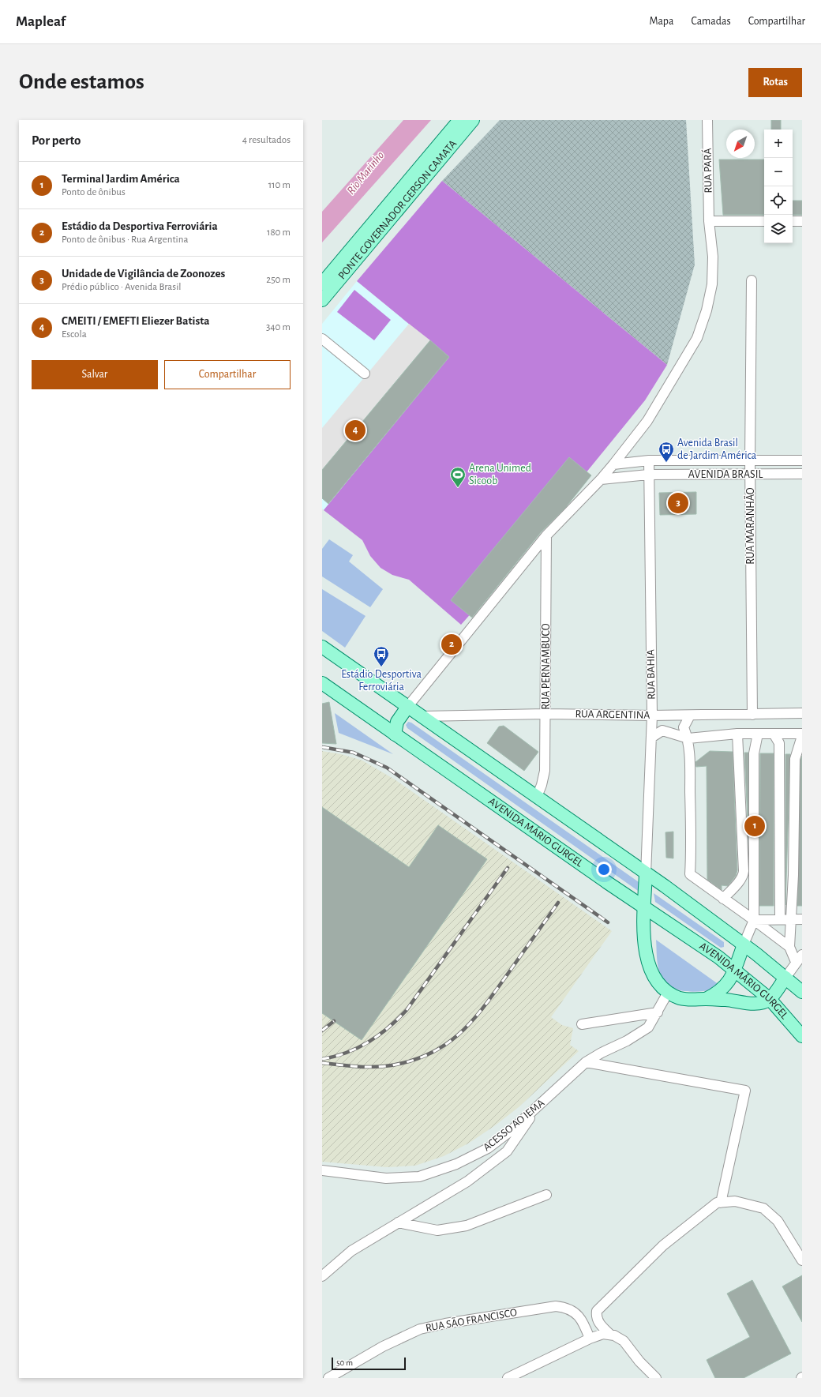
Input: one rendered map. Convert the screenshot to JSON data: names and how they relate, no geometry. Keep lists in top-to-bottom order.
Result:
{
  "streets": {
    "main road": ["PONTE GOVERNADOR GERSON CAMATA", "AVENIDA MÁRIO GURGEL"],
    "street": [
      "RUA PARÁ",
      "AVENIDA BRASIL",
      "RUA MARANHÃO",
      "RUA PERNAMBUCO",
      "RUA BAHIA",
      "RUA ARGENTINA",
      "ACESSO AO IEMA",
      "RUA SÃO FRANCISCO"
    ]
  },
  "crossings": [
    ["RUA PARÁ", "AVENIDA BRASIL"],
    ["RUA PARÁ", "RUA PERNAMBUCO"],
    ["AVENIDA BRASIL", "RUA MARANHÃO"],
    ["AVENIDA BRASIL", "RUA BAHIA"],
    ["RUA MARANHÃO", "RUA ARGENTINA"],
    ["RUA PERNAMBUCO", "RUA ARGENTINA"],
    ["RUA BAHIA", "RUA ARGENTINA"]
  ],
  "water": ["Rio Marinho"],
  "places": {
    "bus stop": ["Avenida Brasil de Jardim América", "Estádio Desportiva Ferroviária"],
    "sports": ["Arena Unimed Sicoob"]
  },
  "scale_bar": "50 m",
  "north": "bottom left",
  "page": {
    "header": "Mapleaf",
    "nav": ["Mapa", "Camadas", "Compartilhar"],
    "buttons": [
      "Rotas",
      ["Salvar", "Compartilhar"]
    ],
    "title": "Onde estamos",
    "heading": ["Por perto", "4 resultados"],
    "map_buttons": ["+", "−"],
    "list": [
      {
        "mark": "1",
        "name": "Terminal Jardim América",
        "note": "Ponto de ônibus",
        "value": "110 m"
      },
      {
        "mark": "2",
        "name": "Estádio da Desportiva Ferroviária",
        "note": "Ponto de ônibus · Rua Argentina",
        "value": "180 m"
      },
      {
        "mark": "3",
        "name": "Unidade de Vigilância de Zoonozes",
        "note": "Prédio público · Avenida Brasil",
        "value": "250 m"
      },
      {
        "mark": "4",
        "name": "CMEITI / EMEFTI Eliezer Batista",
        "note": "Escola",
        "value": "340 m"
      }
    ],
    "pins": [
      "4",
      "3",
      "2",
      "1"
    ],
    "scale": "50 m"
  }
}
